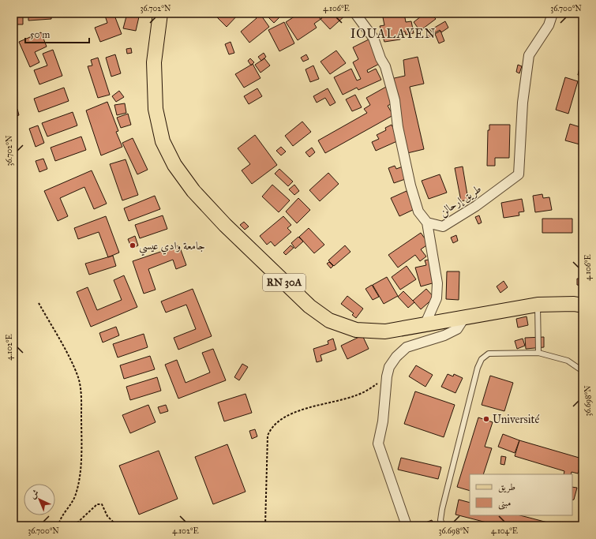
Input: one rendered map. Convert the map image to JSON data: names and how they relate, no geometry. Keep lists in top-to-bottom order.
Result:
{
  "streets": {
    "main road": ["RN 30A"],
    "street": ["طريق إرحالن"]
  },
  "districts": ["IOUALAYEN"],
  "places": ["جامعة وادي عيسي", "Université"],
  "legend": ["طريق", "مبنى"],
  "scale_bar": "50 m",
  "north": "top left",
  "coordinates": [
    "36.702°N",
    "4.106°E",
    "36.700°N",
    "4.102°E",
    "36.698°N",
    "4.104°E"
  ]
}
